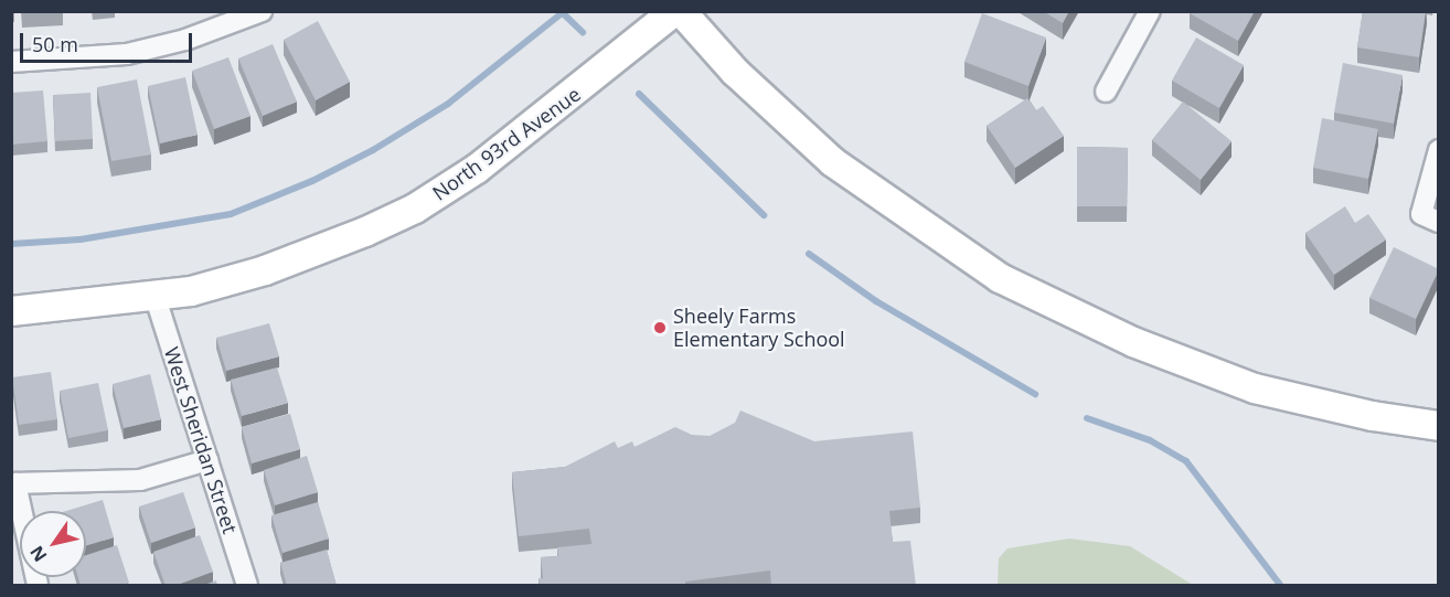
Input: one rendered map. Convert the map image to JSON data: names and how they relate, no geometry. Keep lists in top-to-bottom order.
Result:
{
  "streets": {
    "street": ["North 93rd Avenue", "West Sheridan Street"]
  },
  "crossings": [
    ["North 93rd Avenue", "West Sheridan Street"]
  ],
  "places": ["Sheely Farms Elementary School"],
  "scale_bar": "50 m",
  "north": "bottom left"
}
